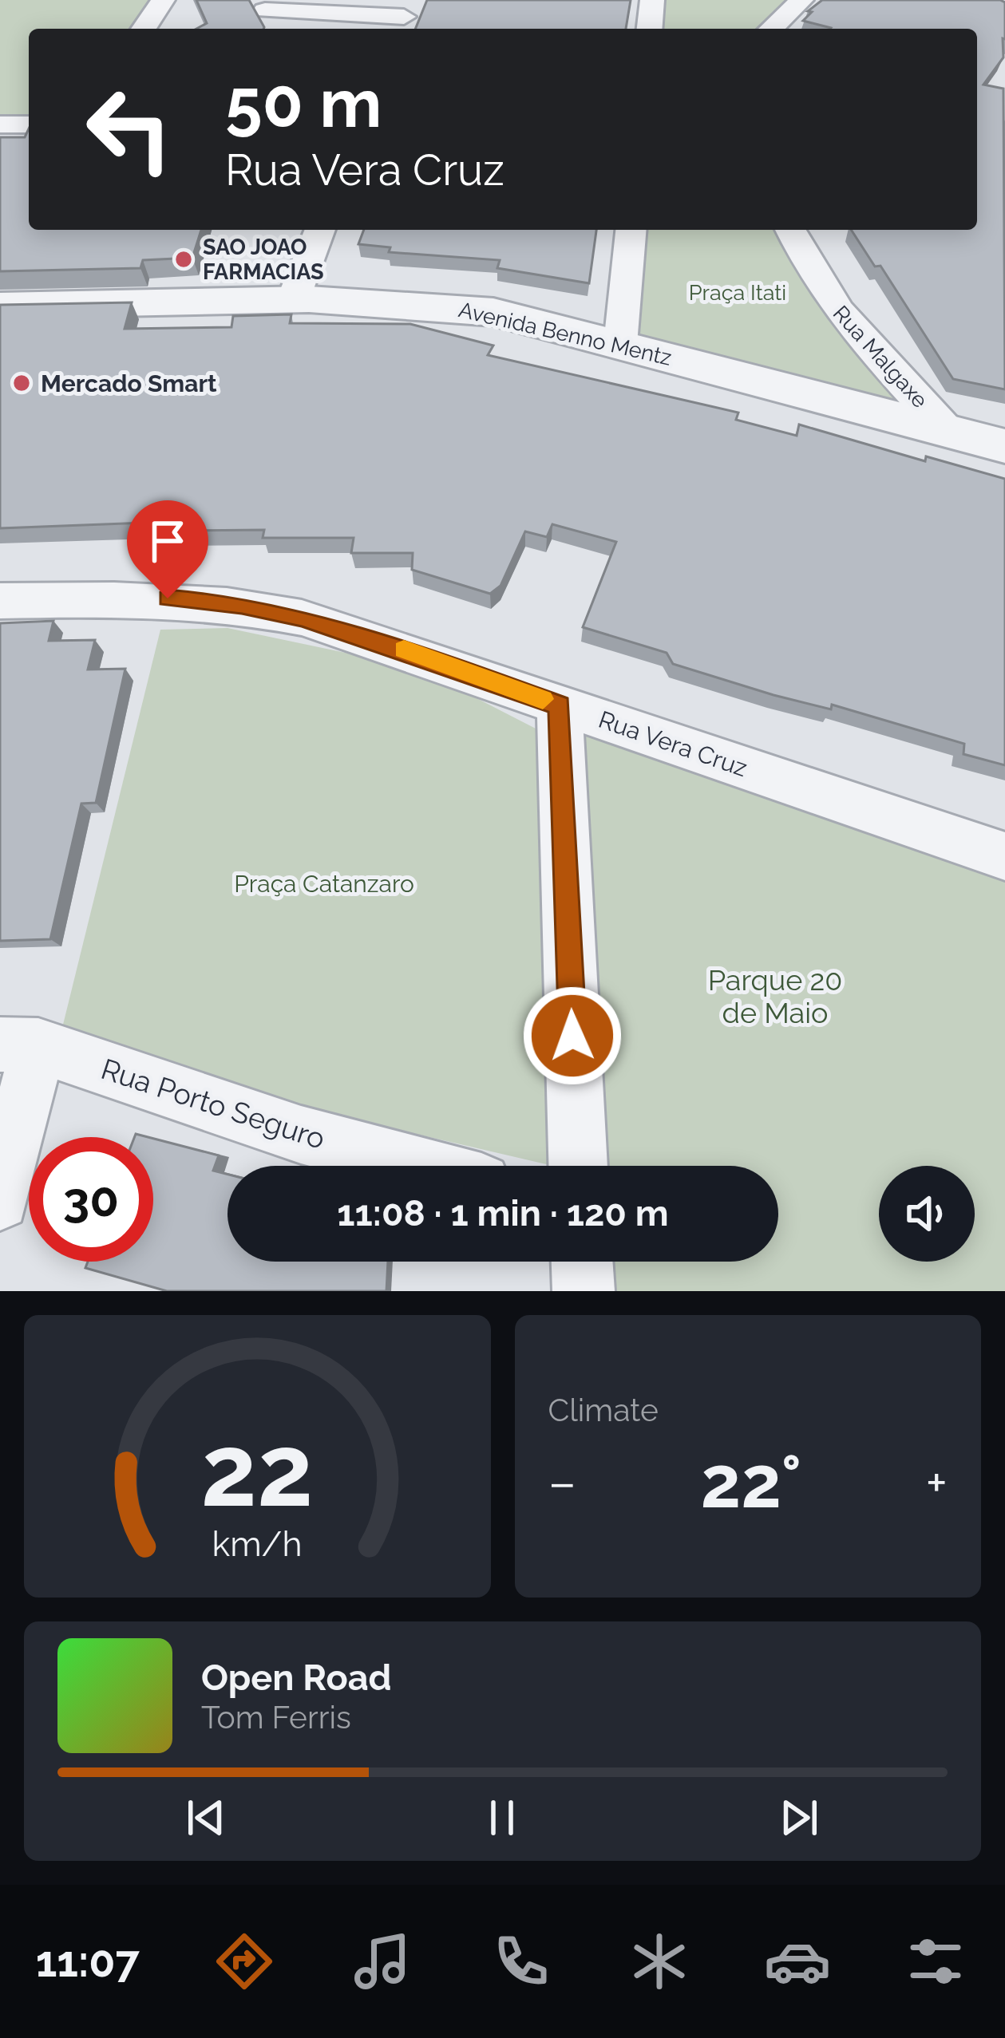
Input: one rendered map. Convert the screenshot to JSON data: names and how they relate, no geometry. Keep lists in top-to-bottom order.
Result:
{
  "streets": {
    "street": [
      "Avenida Benno Mentz",
      "Rua Malgaxe",
      "Rua Vera Cruz",
      "Rua Porto Seguro"
    ]
  },
  "crossings": [
    ["Avenida Benno Mentz", "Rua Malgaxe"]
  ],
  "parks": ["Praça Itati", "Praça Catanzaro", "Parque 20 de Maio"],
  "places": ["SAO JOAO FARMACIAS", "Mercado Smart"],
  "page": {
    "turn": ["50 m", "Rua Vera Cruz"],
    "limit": "30",
    "trip": "11:08 · 1 min · 120 m",
    "tile": "Climate",
    "heat": ["−", "22°", "+"],
    "song": ["Open Road", "Tom Ferris"],
    "tabs": "11:07",
    "gauge": ["22", "km/h"]
  }
}
